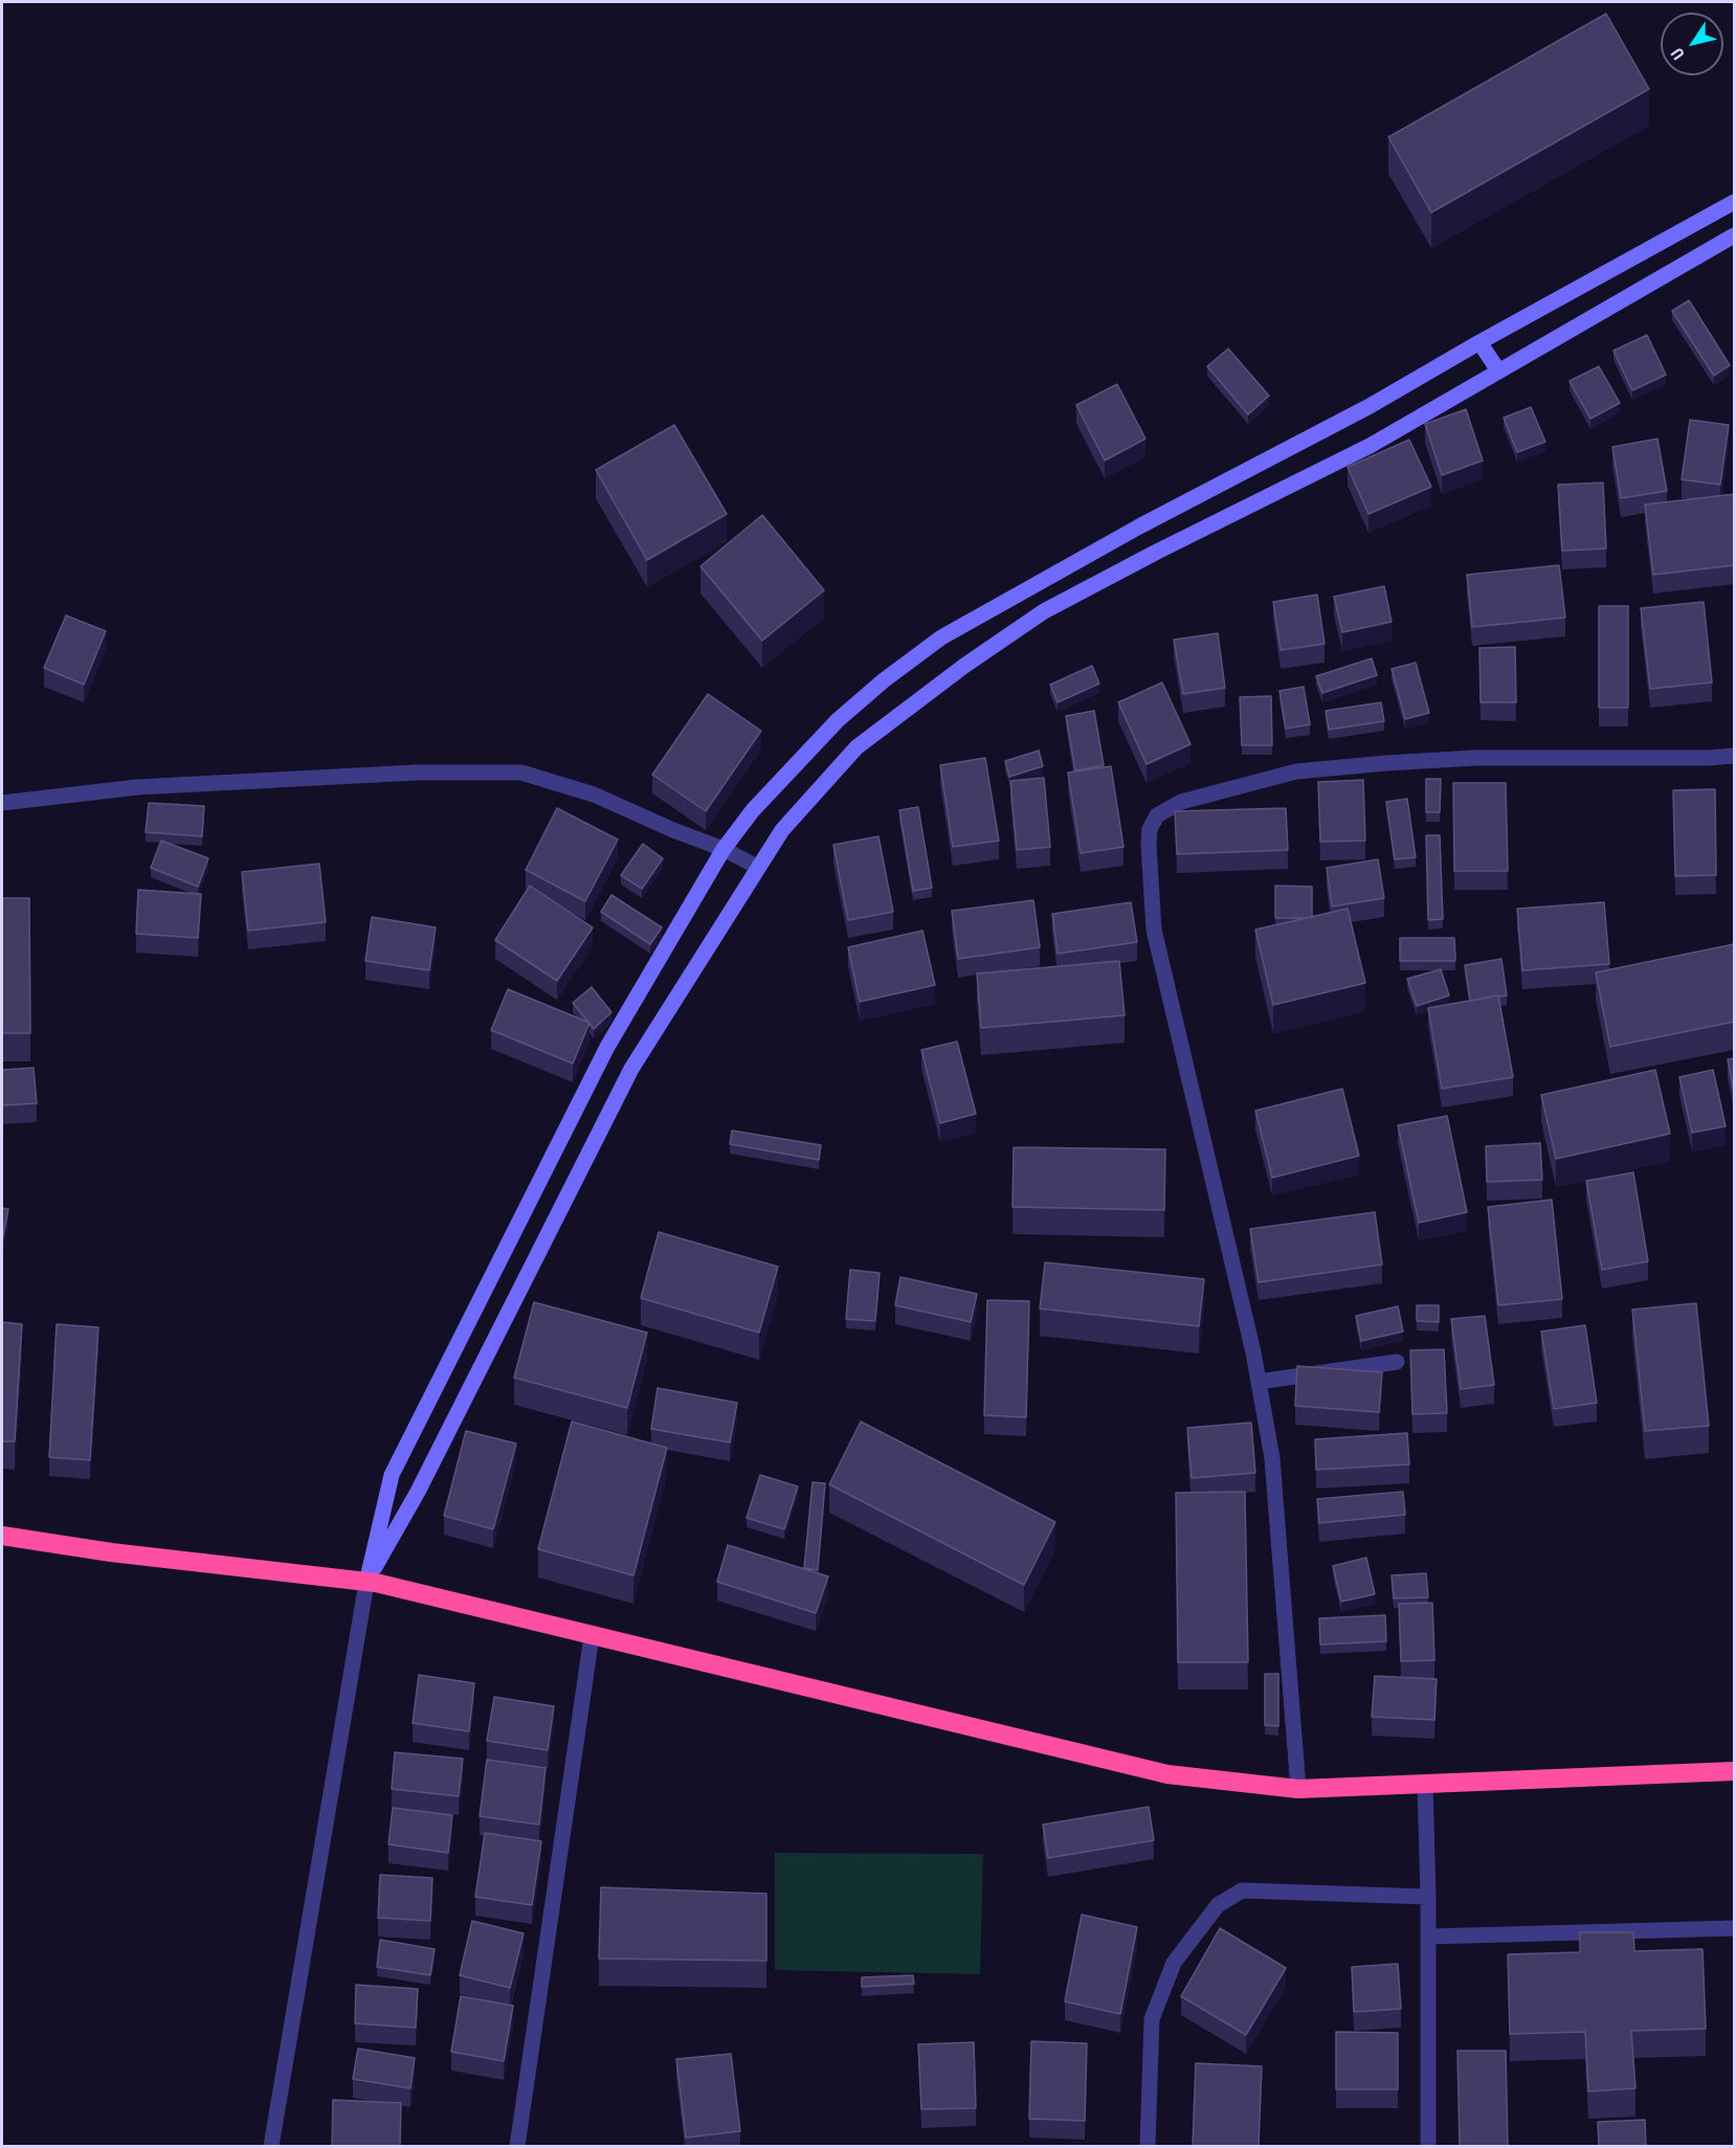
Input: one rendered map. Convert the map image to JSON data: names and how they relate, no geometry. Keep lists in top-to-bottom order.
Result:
{
  "north": "bottom left"
}
